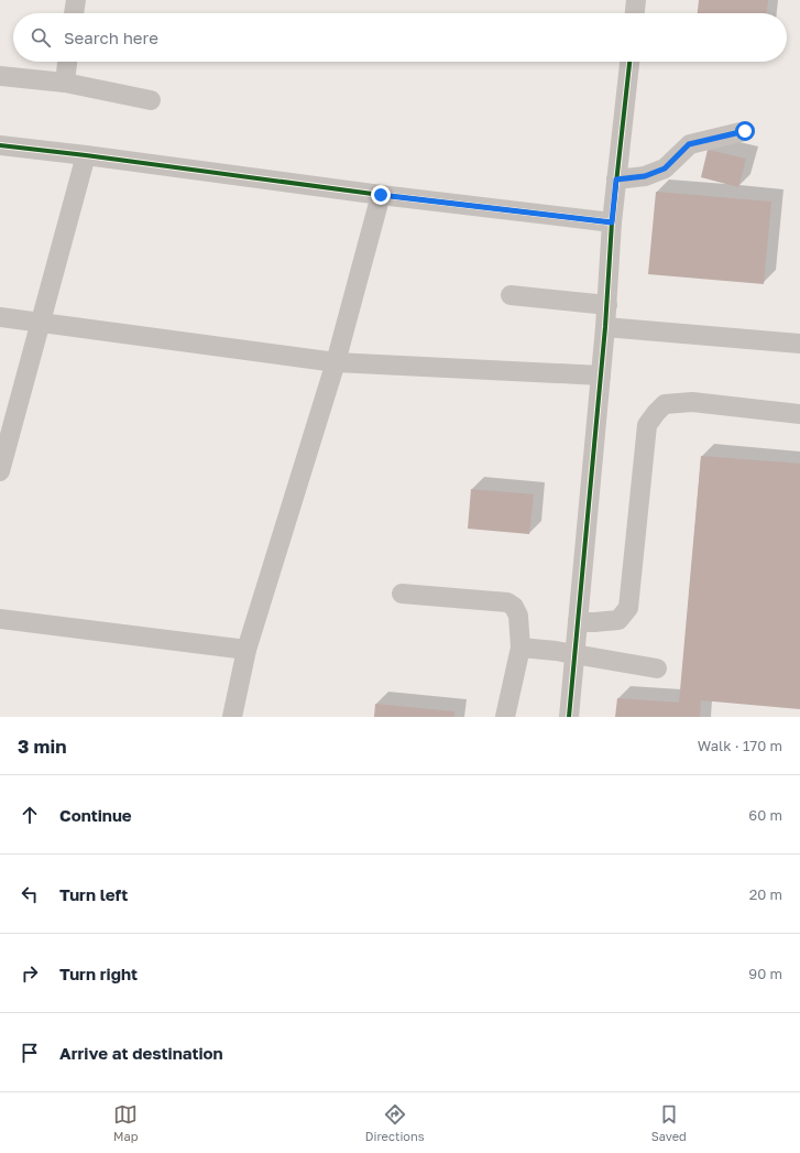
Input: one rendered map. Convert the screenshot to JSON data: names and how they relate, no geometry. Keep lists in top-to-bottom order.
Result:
{
  "page": {
    "search": "Search here",
    "heading": ["3 min", "Walk · 170 m"],
    "list": [
      ["Continue", "60 m"],
      ["Turn left", "20 m"],
      ["Turn right", "90 m"],
      "Arrive at destination"
    ],
    "nav": ["Map", "Directions", "Saved"]
  }
}
